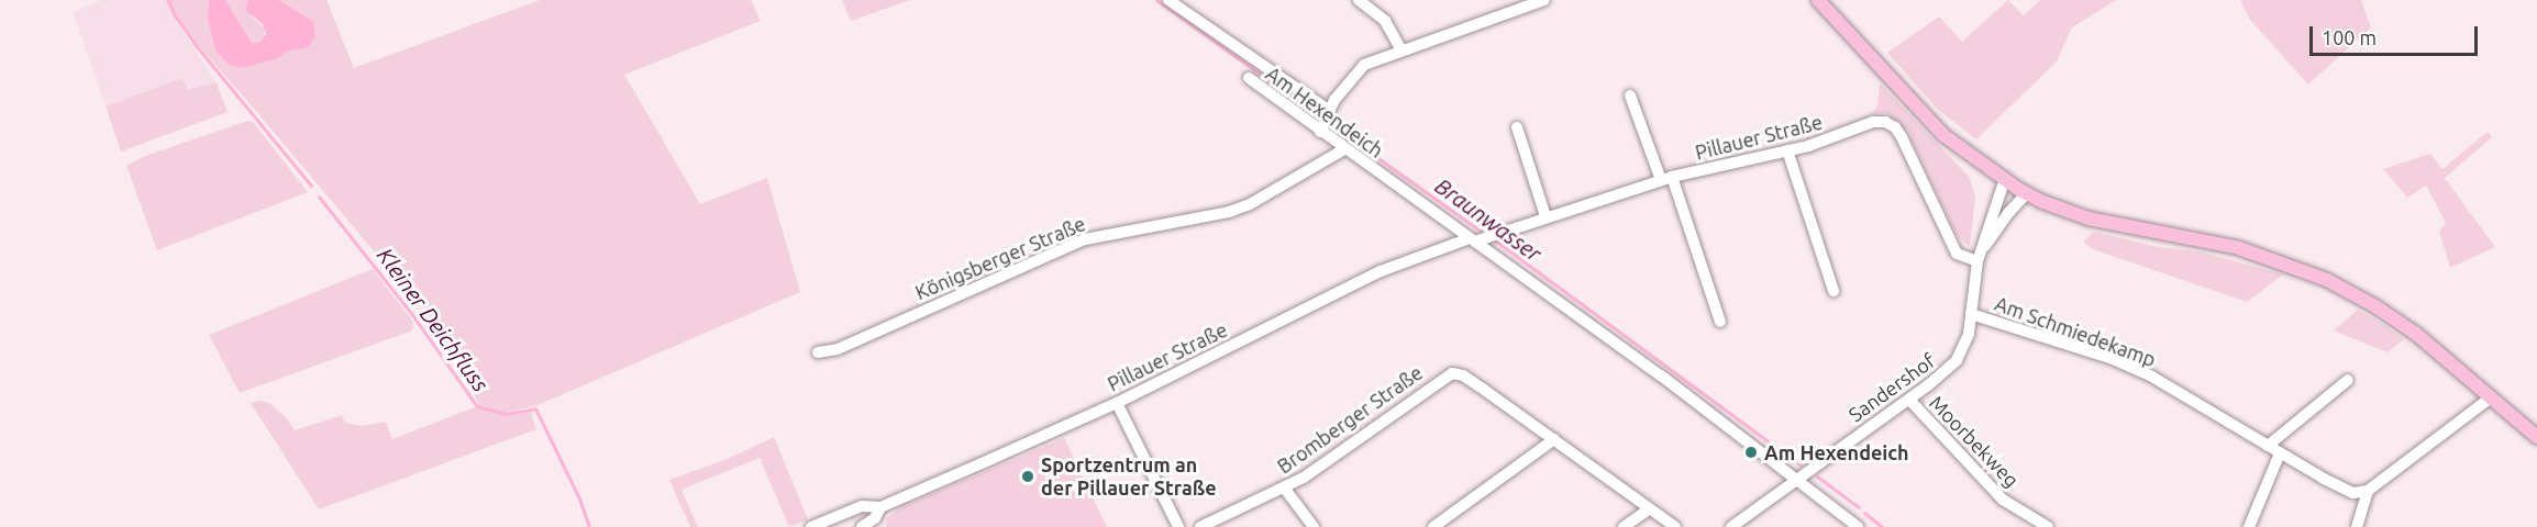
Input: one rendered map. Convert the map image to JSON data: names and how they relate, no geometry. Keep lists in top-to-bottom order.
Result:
{
  "streets": {
    "street": [
      "Am Hexendeich",
      "Pillauer Straße",
      "Königsberger Straße",
      "Am Schmiedekamp",
      "Sandershof",
      "Bromberger Straße",
      "Moorbekweg"
    ]
  },
  "crossings": [
    ["Am Hexendeich", "Pillauer Straße"],
    ["Am Hexendeich", "Königsberger Straße"],
    ["Am Hexendeich", "Sandershof"],
    ["Pillauer Straße", "Sandershof"],
    ["Am Schmiedekamp", "Sandershof"],
    ["Sandershof", "Moorbekweg"]
  ],
  "water": ["Braunwasser", "Kleiner Deichfluss"],
  "places": ["Am Hexendeich", "Sportzentrum an der Pillauer Straße"],
  "scale_bar": "100 m"
}
